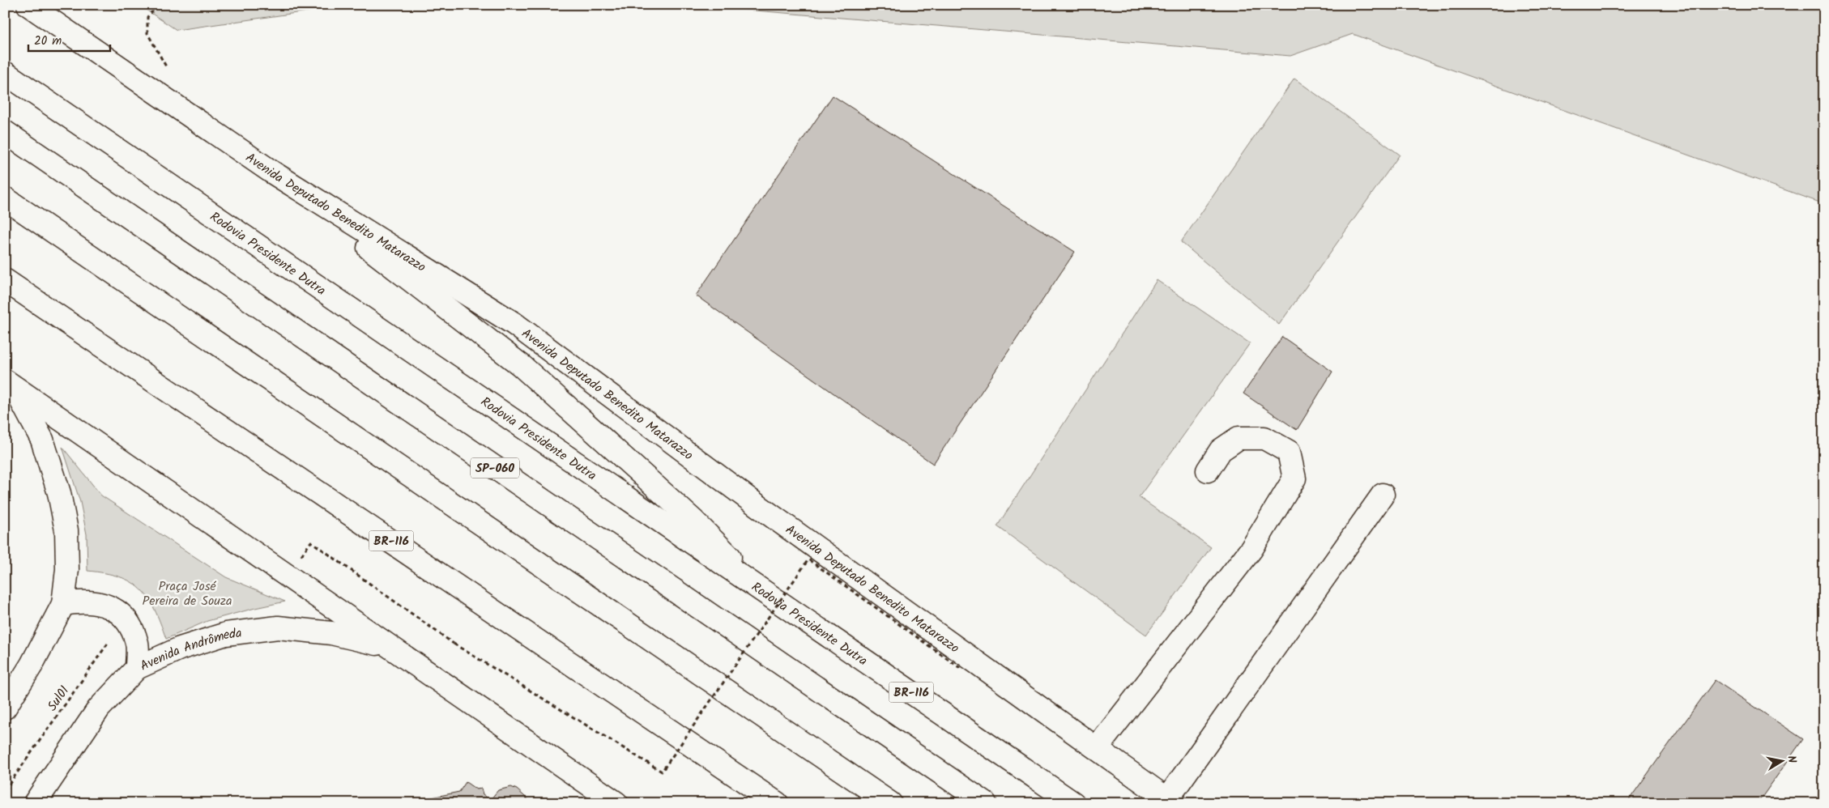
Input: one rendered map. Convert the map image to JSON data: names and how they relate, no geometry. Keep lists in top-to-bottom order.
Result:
{
  "streets": {
    "main road": [
      "Avenida Deputado Benedito Matarazzo",
      "Rodovia Presidente Dutra",
      "SP-060",
      "BR-116",
      "Avenida Andrômeda"
    ],
    "path": ["Sul01"]
  },
  "parks": ["Praça José Pereira de Souza"],
  "scale_bar": "20 m",
  "north": "right"
}
